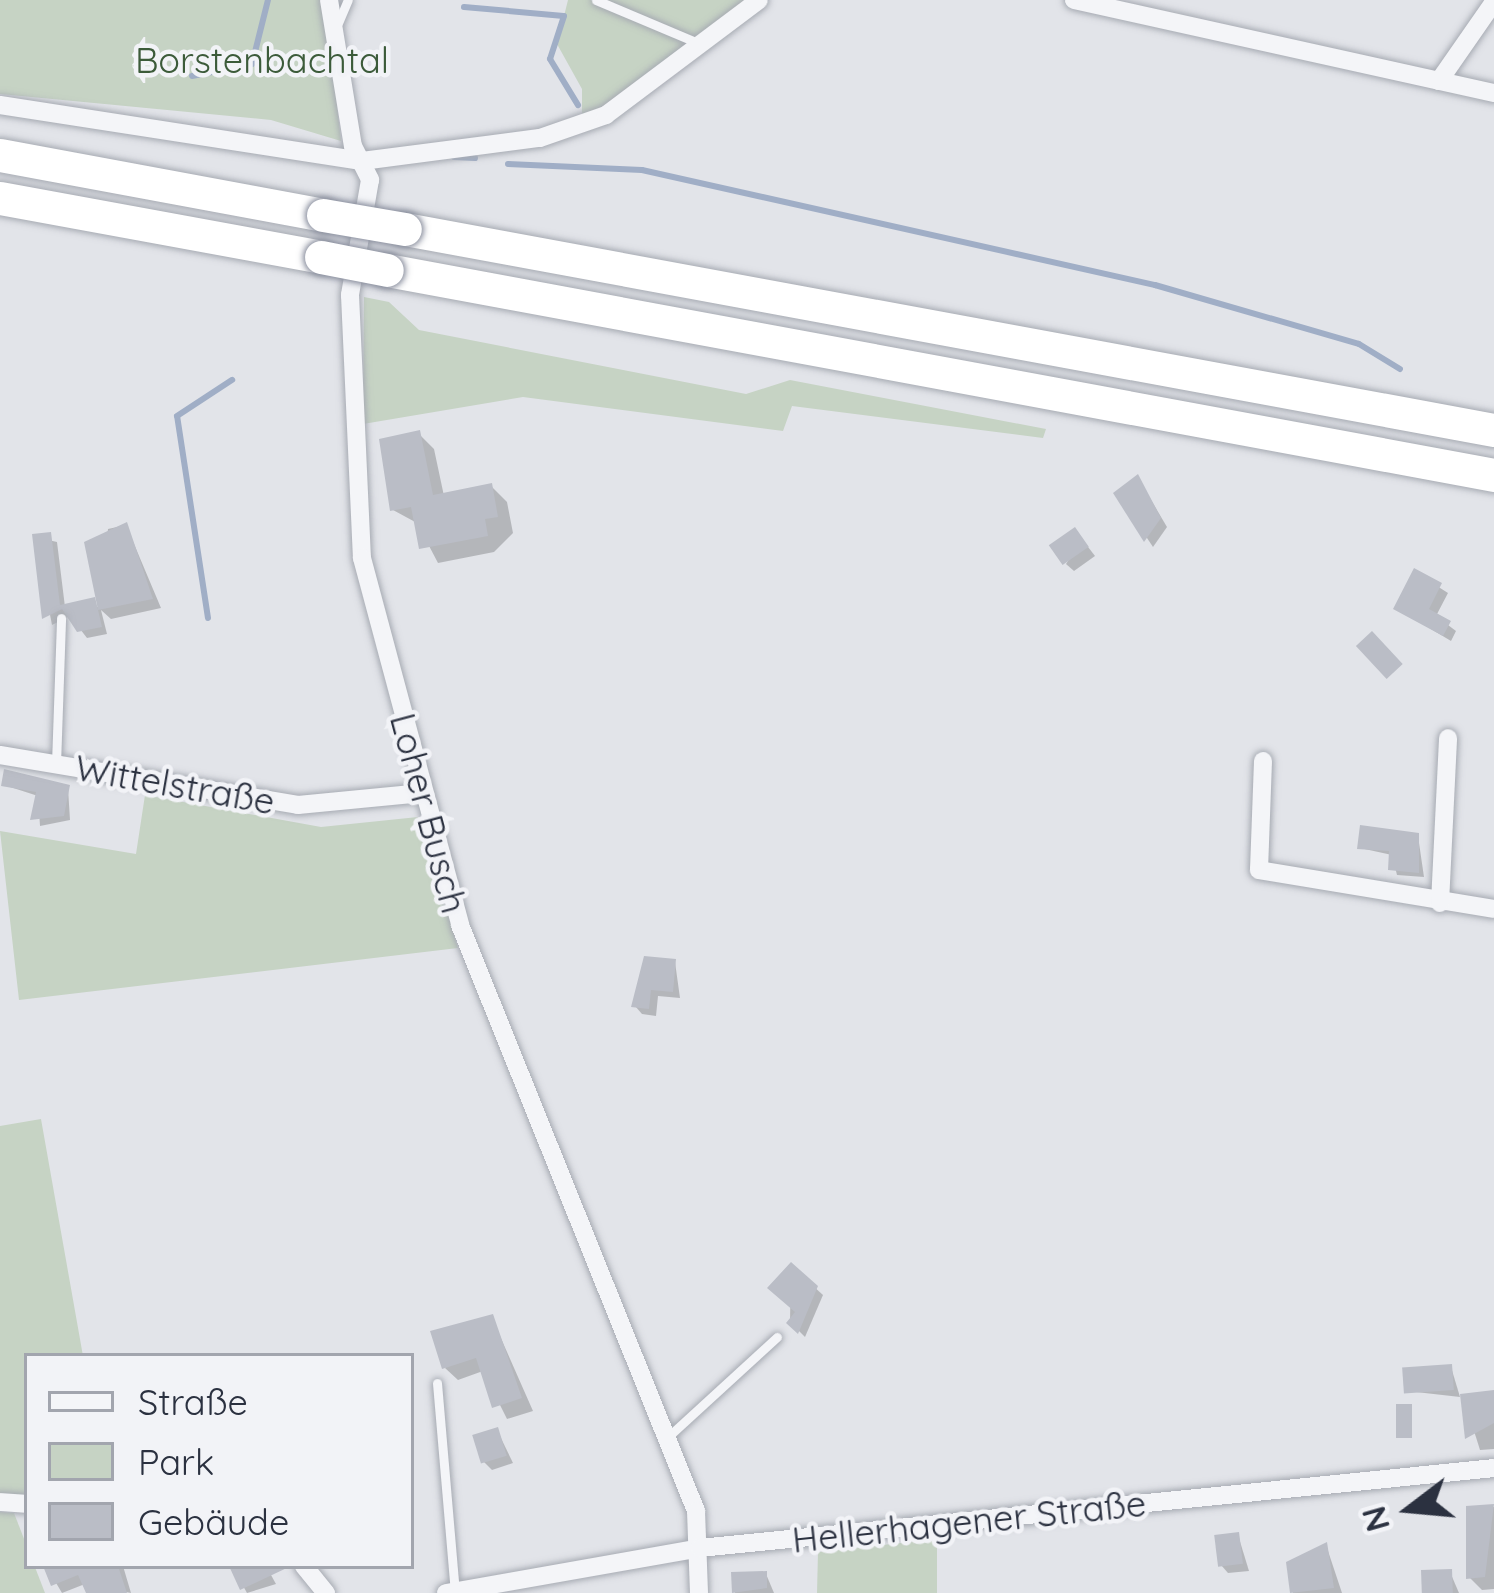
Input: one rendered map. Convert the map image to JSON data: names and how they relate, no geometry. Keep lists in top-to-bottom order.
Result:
{
  "streets": {
    "street": ["Wittelstraße", "Loher Busch", "Hellerhagener Straße"]
  },
  "crossings": [
    ["Wittelstraße", "Loher Busch"],
    ["Loher Busch", "Hellerhagener Straße"]
  ],
  "parks": ["Borstenbachtal"],
  "legend": ["Straße", "Park", "Gebäude"],
  "north": "left"
}
